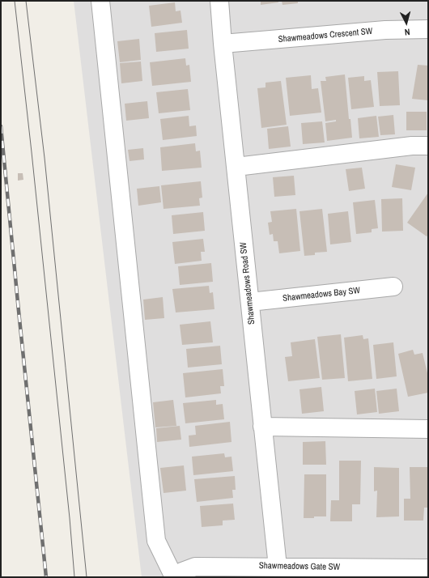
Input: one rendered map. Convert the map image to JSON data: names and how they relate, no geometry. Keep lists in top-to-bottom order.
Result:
{
  "streets": {
    "street": [
      "Shawmeadows Crescent SW",
      "Shawmeadows Road SW",
      "Shawmeadows Bay SW",
      "Shawmeadows Gate SW"
    ]
  },
  "crossings": [
    ["Shawmeadows Crescent SW", "Shawmeadows Road SW"],
    ["Shawmeadows Road SW", "Shawmeadows Bay SW"],
    ["Shawmeadows Road SW", "Shawmeadows Gate SW"]
  ],
  "north": "bottom"
}
